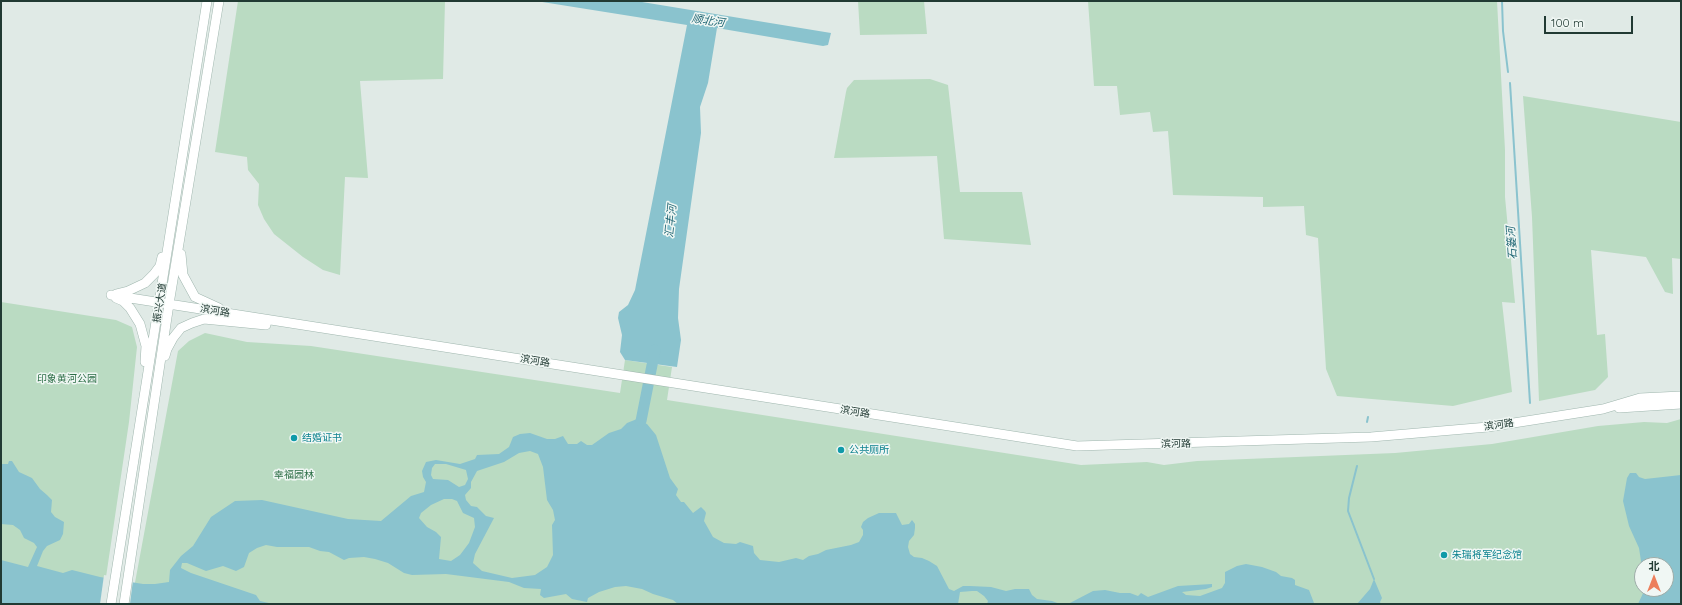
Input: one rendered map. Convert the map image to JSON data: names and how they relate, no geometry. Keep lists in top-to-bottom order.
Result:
{
  "streets": {
    "main road": ["振兴大道", "滨河路"]
  },
  "crossings": [
    ["振兴大道", "滨河路"]
  ],
  "water": ["顺北河", "汇丰河", "石篓河"],
  "parks": ["印象黄河公园", "幸福园林"],
  "places": ["结婚证书", "公共厕所", "朱瑞将军纪念馆"],
  "scale_bar": "100 m",
  "north": "top"
}
